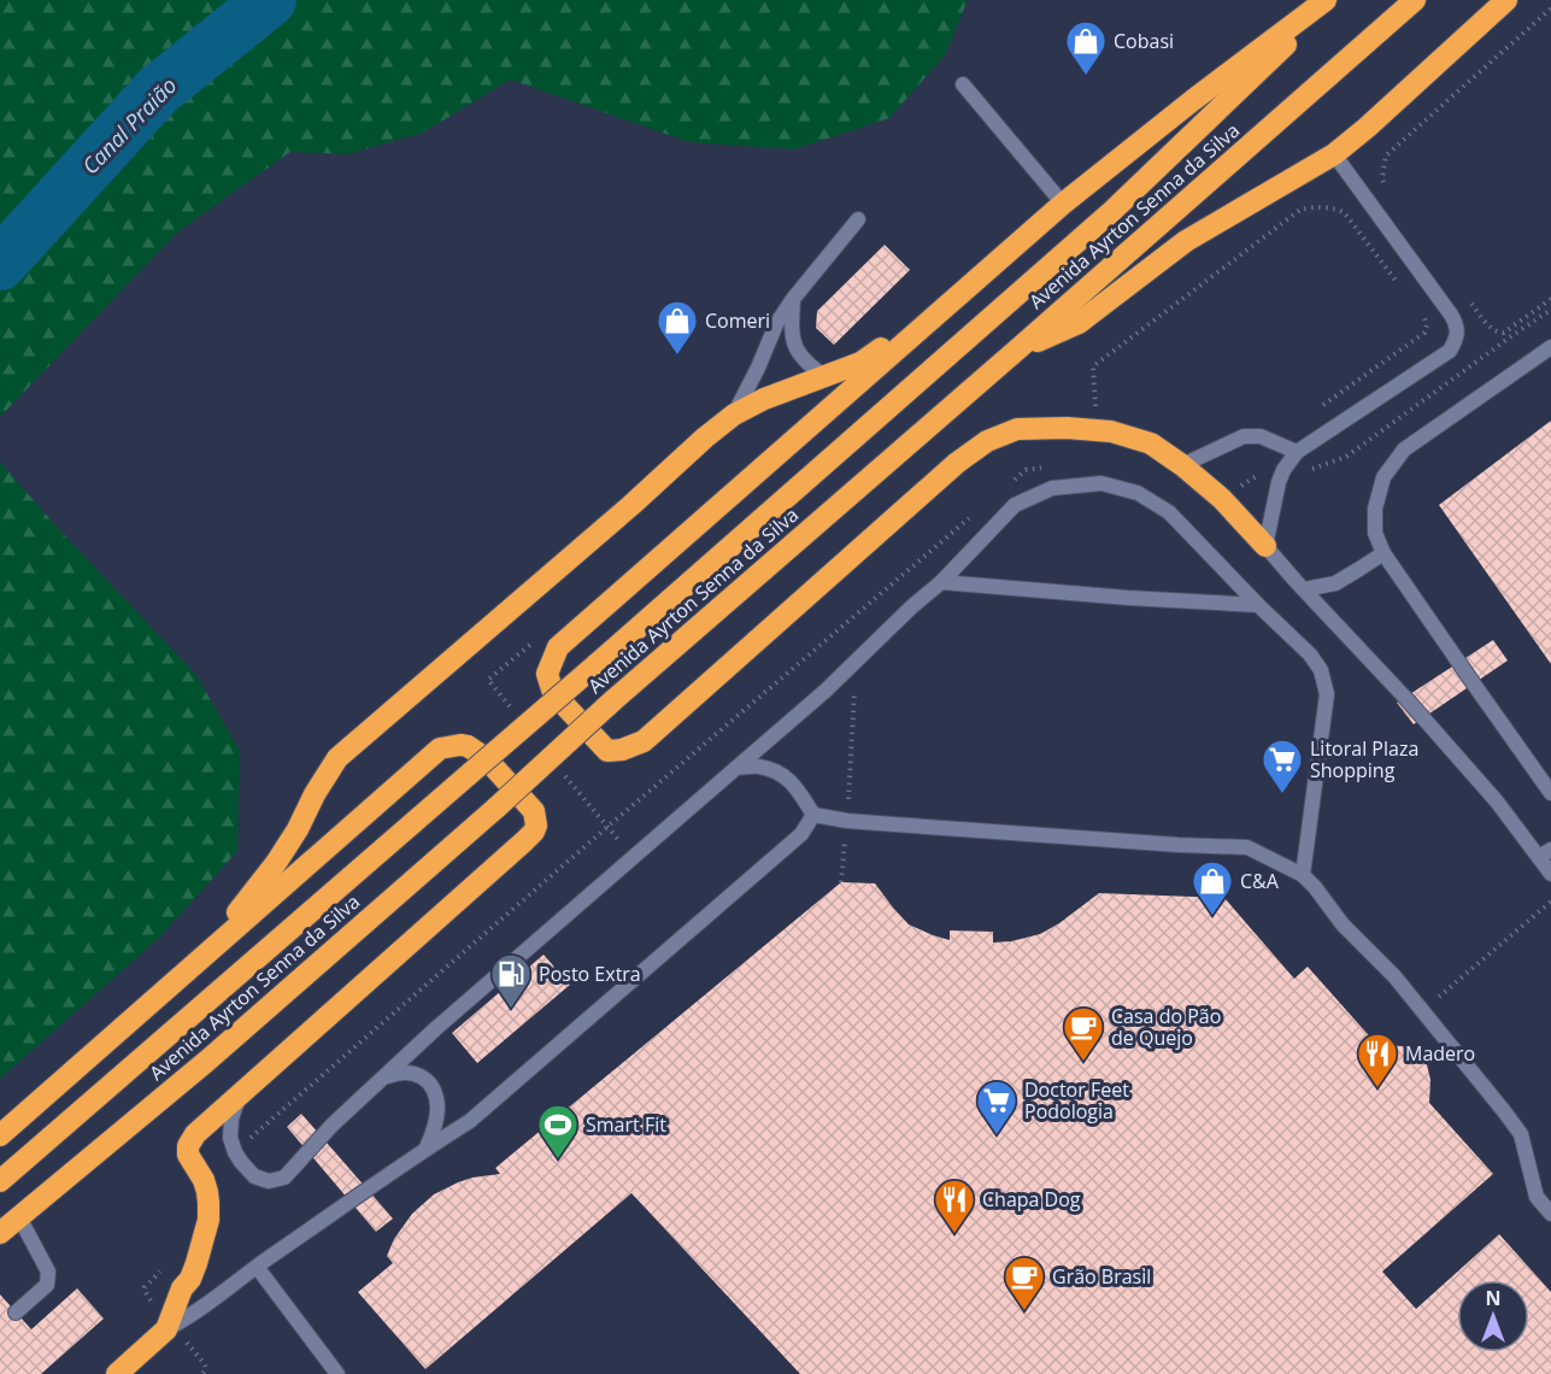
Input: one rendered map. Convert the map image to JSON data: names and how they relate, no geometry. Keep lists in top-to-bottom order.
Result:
{
  "streets": {
    "highway": ["Avenida Ayrton Senna da Silva"]
  },
  "water": ["Canal Praião"],
  "places": {
    "shop": ["Cobasi", "Comeri", "C&A"],
    "supermarket": ["Litoral Plaza Shopping", "Doctor Feet Podologia"],
    "fuel station": ["Posto Extra"],
    "cafe": ["Casa do Pão de Quejo", "Grão Brasil"],
    "restaurant": ["Madero", "Chapa Dog"],
    "sports": ["Smart Fit"]
  },
  "north": "top"
}
